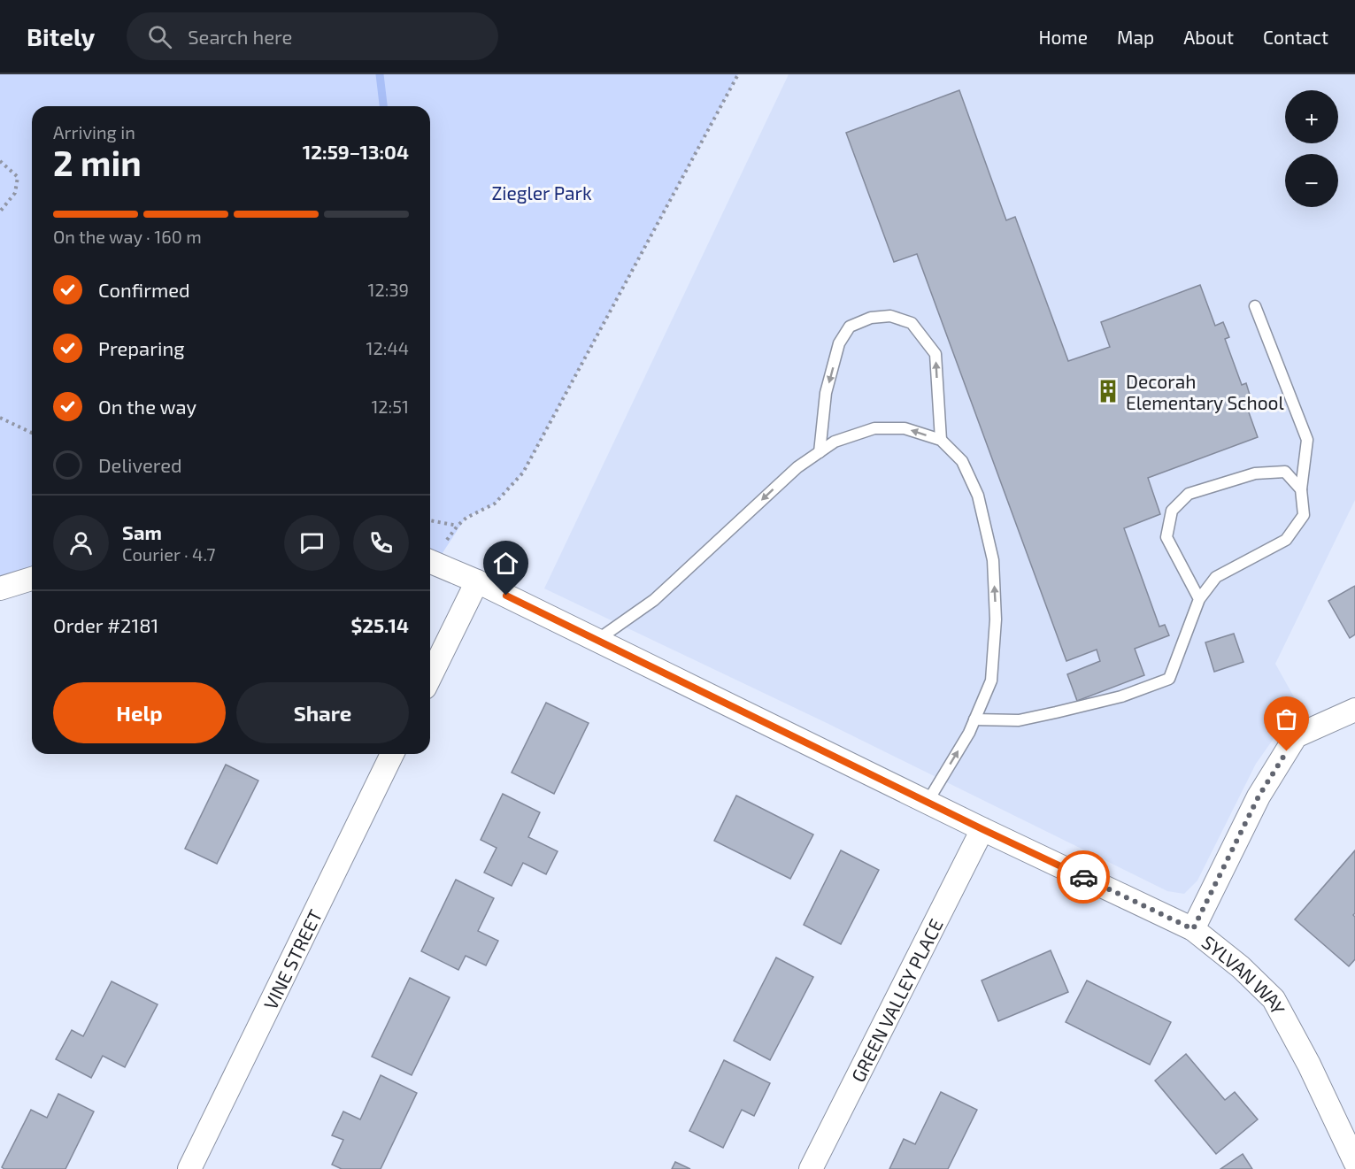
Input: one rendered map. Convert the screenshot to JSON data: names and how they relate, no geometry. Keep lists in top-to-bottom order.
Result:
{
  "streets": {
    "street": ["VINE STREET", "SYLVAN WAY", "GREEN VALLEY PLACE"]
  },
  "crossings": [
    ["SYLVAN WAY", "GREEN VALLEY PLACE"]
  ],
  "parks": ["Ziegler Park"],
  "places": {
    "building": ["Decorah Elementary School"]
  },
  "page": {
    "header": "Bitely",
    "search": "Search here",
    "nav": [
      "Home",
      "Map",
      "About",
      "Contact"
    ],
    "map_buttons": ["+", "−"],
    "heading": ["2 min", "Arriving in", "12:59–13:04"],
    "panel": [
      "Sam",
      "Courier · 4.7",
      "Order #2181",
      "$25.14"
    ],
    "bar": "On the way · 160 m",
    "list": [
      ["Confirmed", "12:39"],
      ["Preparing", "12:44"],
      ["On the way", "12:51"],
      "Delivered"
    ],
    "buttons": ["Help", "Share"]
  }
}
